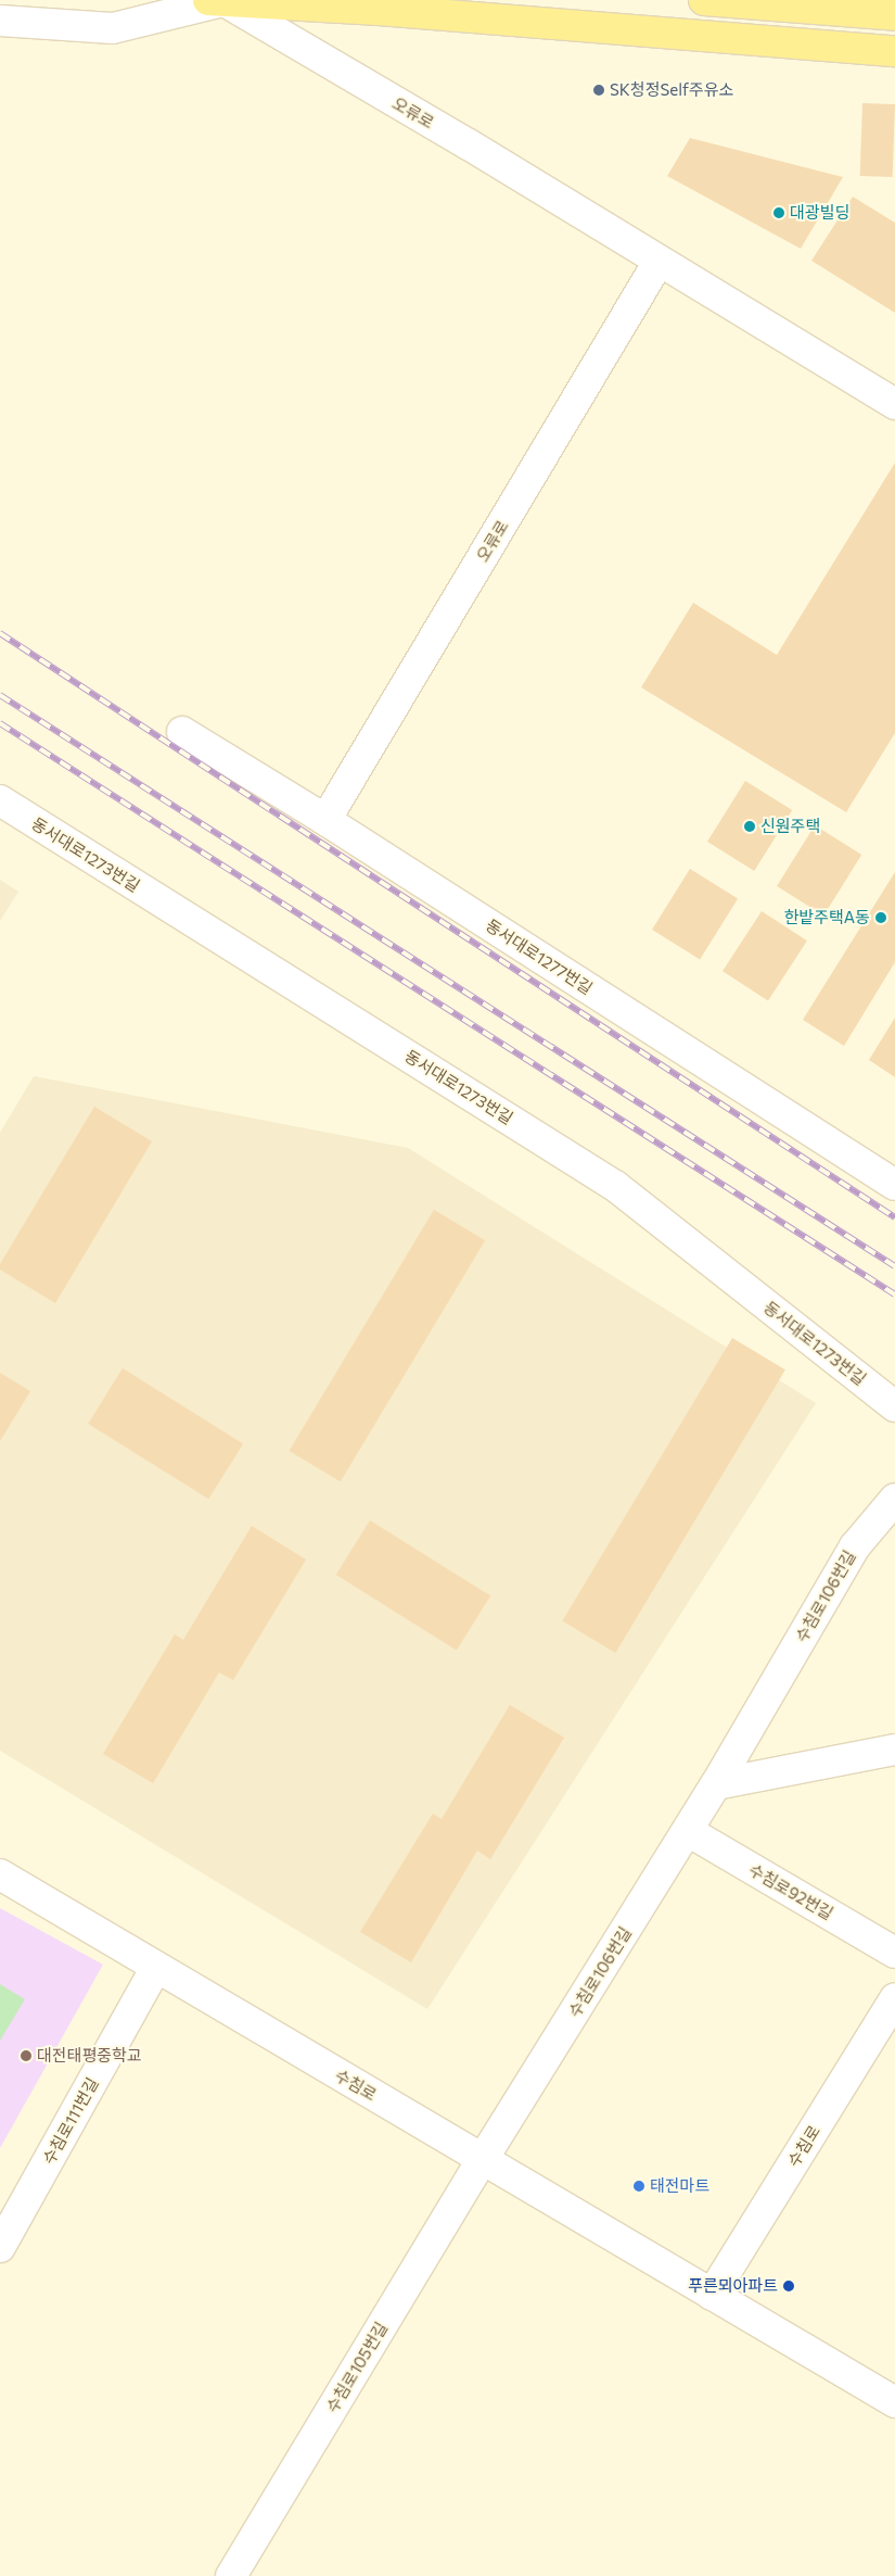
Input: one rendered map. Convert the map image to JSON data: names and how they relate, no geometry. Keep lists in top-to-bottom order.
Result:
{
  "streets": {
    "street": [
      "오류로",
      "동서대로1273번길",
      "동서대로1277번길",
      "수침로106번길",
      "수침로92번길",
      "수침로",
      "수침로111번길",
      "수침로105번길"
    ]
  },
  "crossings": [
    ["오류로", "동서대로1277번길"],
    ["수침로106번길", "수침로92번길"],
    ["수침로106번길", "수침로"],
    ["수침로106번길", "수침로105번길"],
    ["수침로", "수침로111번길"],
    ["수침로", "수침로105번길"]
  ],
  "places": [
    "SK청정Self주유소",
    "대광빌딩",
    "신원주택",
    "한밭주택A동",
    "대전태평중학교",
    "태전마트",
    "푸른뫼아파트"
  ]
}
